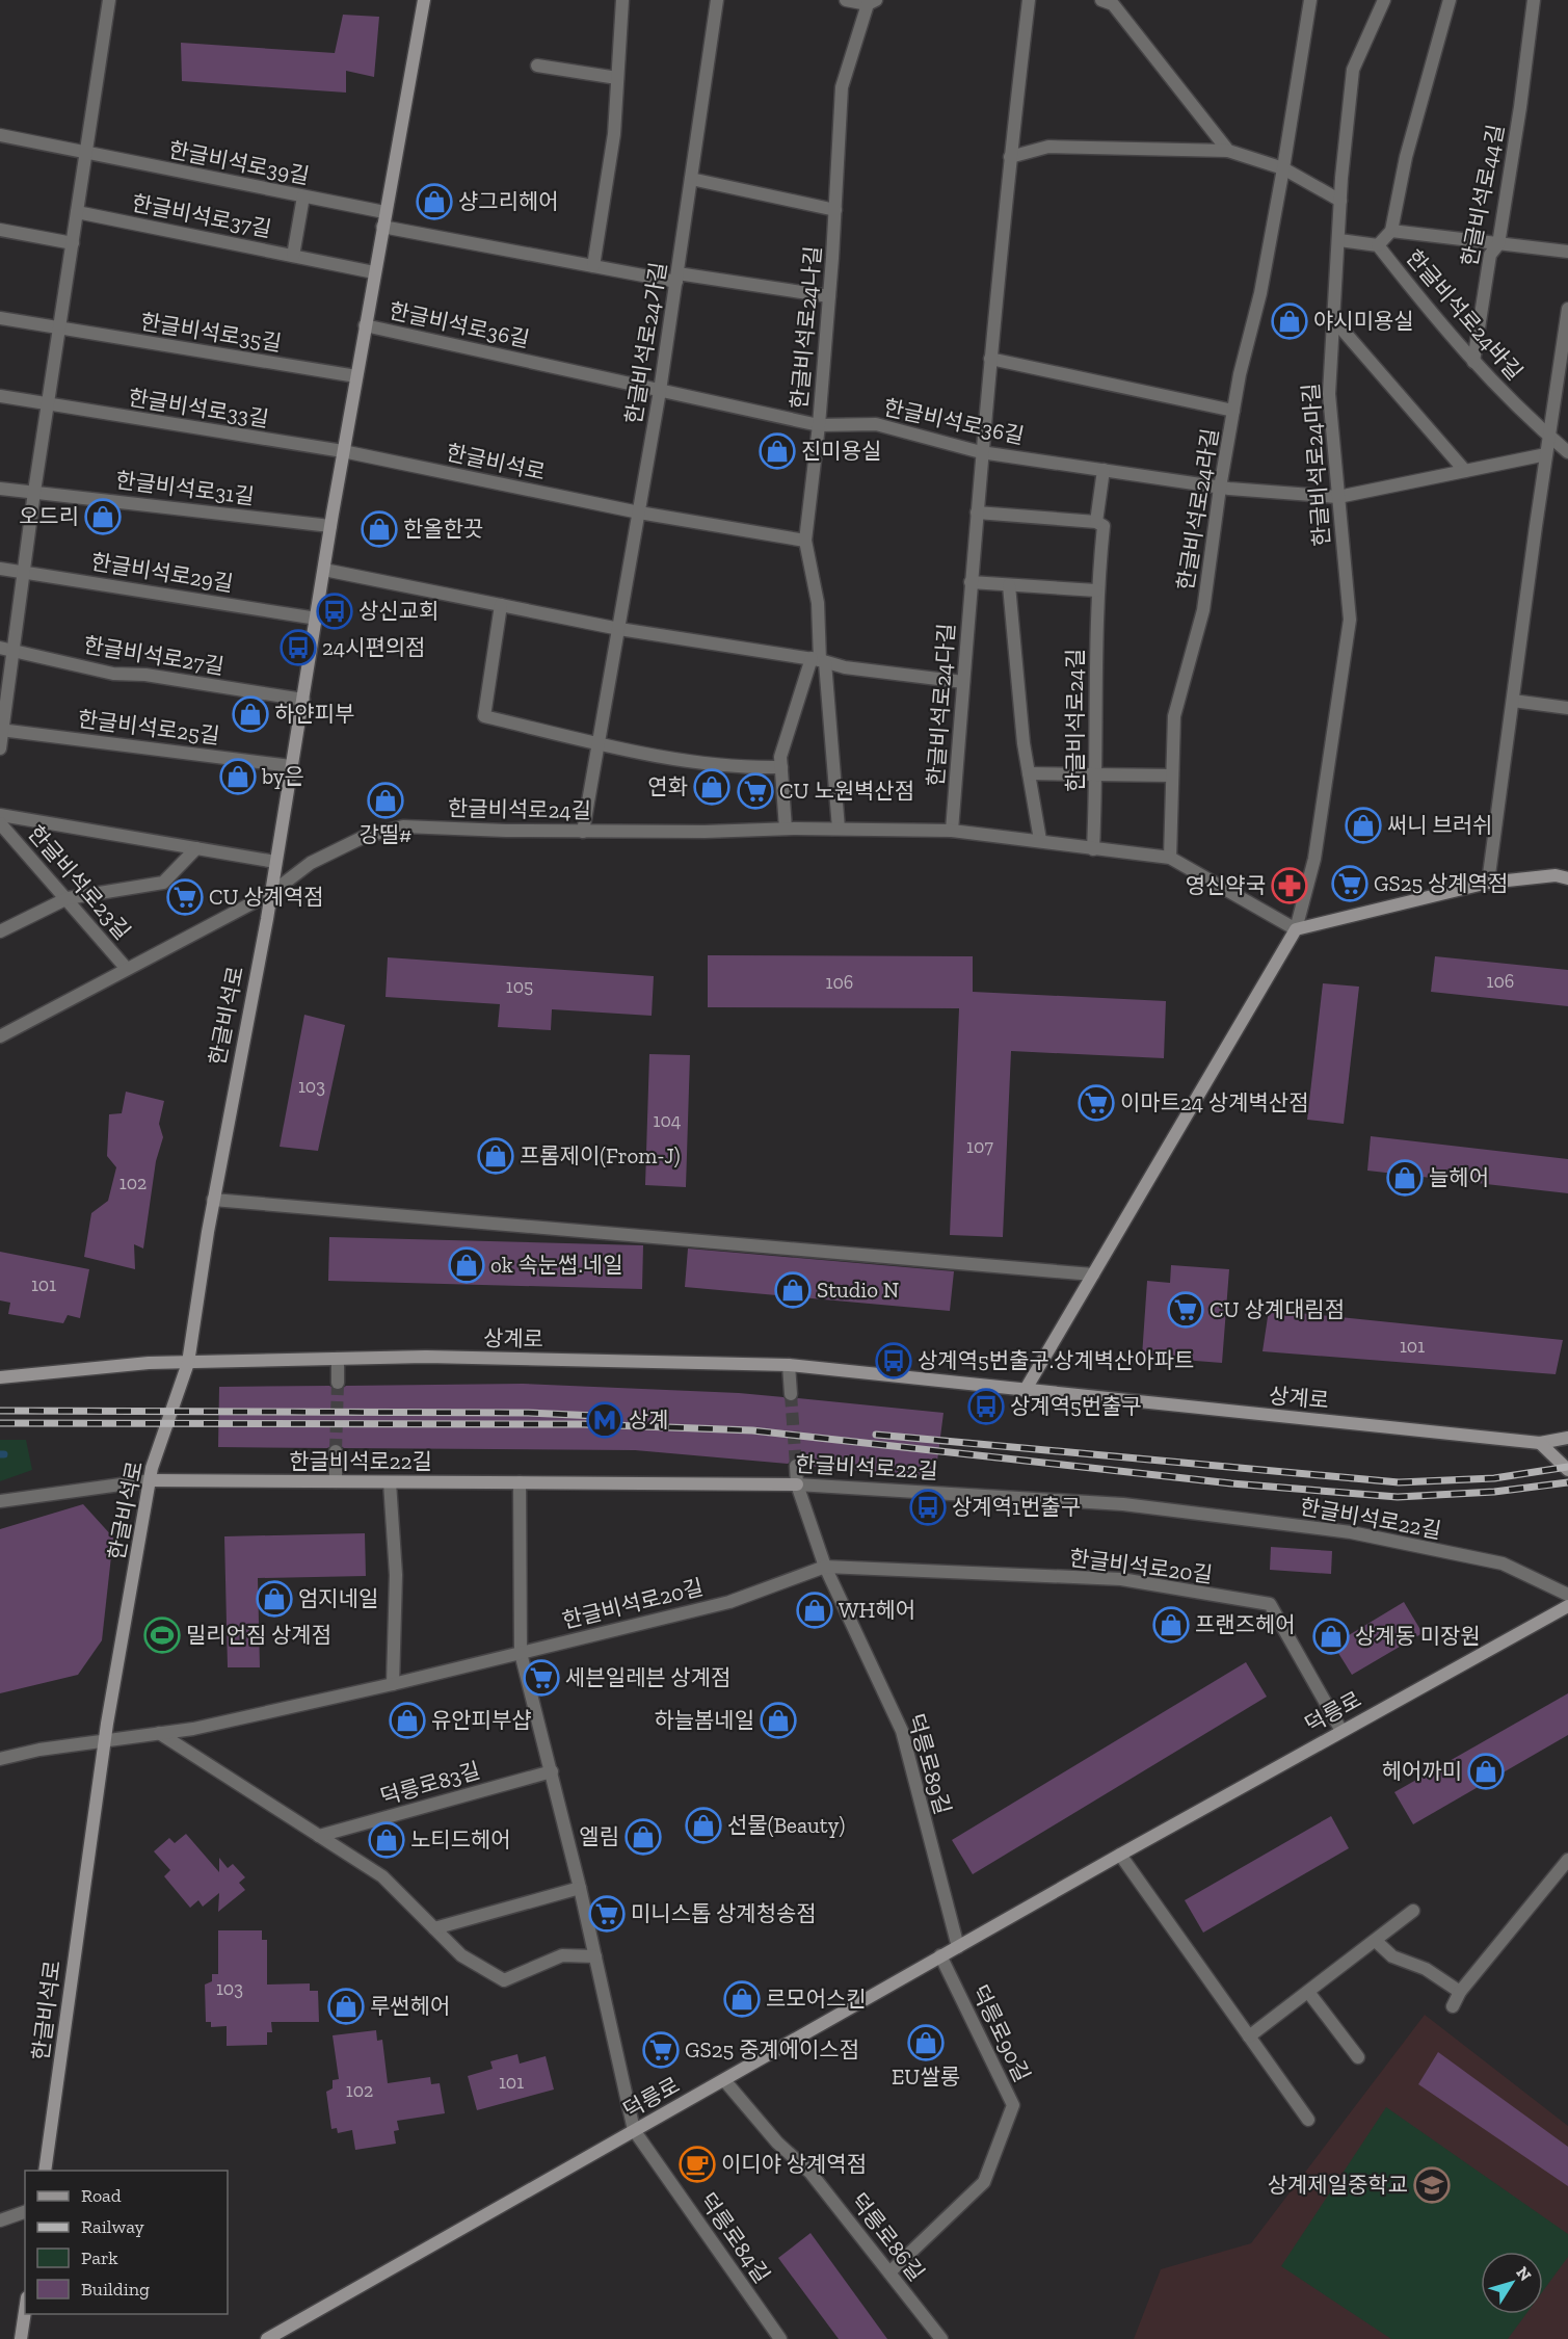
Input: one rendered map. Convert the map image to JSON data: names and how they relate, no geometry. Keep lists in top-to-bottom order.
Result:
{
  "streets": {
    "main road": [
      "한글비석로",
      "상계로",
      "한글비석로22길",
      "덕릉로"
    ],
    "street": [
      "한글비석로39길",
      "한글비석로44길",
      "한글비석로37길",
      "한글비석로24바길",
      "한글비석로36길",
      "한글비석로24나길",
      "한글비석로35길",
      "한글비석로24가길",
      "한글비석로33길",
      "한글비석로24마길",
      "한글비석로31길",
      "한글비석로24라길",
      "한글비석로29길",
      "한글비석로27길",
      "한글비석로24다길",
      "한글비석로24길",
      "한글비석로25길",
      "한글비석로23길",
      "한글비석로20길",
      "덕릉로89길",
      "덕릉로83길",
      "덕릉로90길",
      "덕릉로86길",
      "덕릉로84길"
    ]
  },
  "crossings": [
    ["한글비석로39길", "한글비석로"],
    ["한글비석로44길", "한글비석로24바길"],
    ["한글비석로37길", "한글비석로"],
    ["한글비석로24바길", "한글비석로36길"],
    ["한글비석로24바길", "한글비석로24마길"],
    ["한글비석로36길", "한글비석로24나길"],
    ["한글비석로36길", "한글비석로24가길"],
    ["한글비석로36길", "한글비석로"],
    ["한글비석로36길", "한글비석로24마길"],
    ["한글비석로36길", "한글비석로24라길"],
    ["한글비석로36길", "한글비석로24다길"],
    ["한글비석로24나길", "한글비석로24길"],
    ["한글비석로35길", "한글비석로"],
    ["한글비석로24가길", "한글비석로"],
    ["한글비석로24가길", "한글비석로24길"],
    ["한글비석로33길", "한글비석로"],
    ["한글비석로", "한글비석로31길"],
    ["한글비석로", "한글비석로29길"],
    ["한글비석로", "한글비석로27길"],
    ["한글비석로", "한글비석로24길"],
    ["한글비석로", "한글비석로25길"],
    ["한글비석로", "한글비석로23길"],
    ["한글비석로", "상계로"],
    ["한글비석로", "한글비석로22길"],
    ["한글비석로", "한글비석로20길"],
    ["한글비석로24마길", "한글비석로24길"],
    ["한글비석로24라길", "한글비석로24길"],
    ["한글비석로24다길", "한글비석로24길"],
    ["한글비석로24길", "한글비석로23길"],
    ["한글비석로20길", "덕릉로"],
    ["한글비석로20길", "덕릉로89길"],
    ["덕릉로", "덕릉로89길"],
    ["덕릉로", "덕릉로90길"],
    ["덕릉로", "덕릉로86길"],
    ["덕릉로", "덕릉로84길"],
    ["덕릉로90길", "덕릉로86길"]
  ],
  "places": {
    "shop": [
      "샹그리헤어",
      "야시미용실",
      "진미용실",
      "오드리",
      "한올한끗",
      "하얀피부",
      "by은",
      "연화",
      "강띨#",
      "써니 브러쉬",
      "프롬제이(From-J)",
      "늘헤어",
      "ok 속눈썹.네일",
      "Studio N",
      "엄지네일",
      "WH헤어",
      "프랜즈헤어",
      "상계동 미장원",
      "유안피부샵",
      "하늘봄네일",
      "헤어까미",
      "선물(Beauty)",
      "엘림",
      "노티드헤어",
      "르모어스킨",
      "루썬헤어",
      "EU쌀롱"
    ],
    "bus stop": [
      "상신교회",
      "24시편의점",
      "상계역5번출구.상계벽산아파트",
      "상계역5번출구",
      "상계역1번출구"
    ],
    "supermarket": [
      "CU 노원벽산점",
      "GS25 상계역점",
      "CU 상계역점",
      "이마트24 상계벽산점",
      "CU 상계대림점",
      "세븐일레븐 상계점",
      "미니스톱 상계청송점",
      "GS25 중계에이스점"
    ],
    "pharmacy": ["영신약국"],
    "metro station": ["상계"],
    "sports": ["밀리언짐 상계점"],
    "cafe": ["이디야 상계역점"],
    "school or university": ["상계제일중학교"]
  },
  "house_numbers": [
    "106",
    "106",
    "105",
    "103",
    "104",
    "107",
    "102",
    "101",
    "101",
    "103",
    "101",
    "102"
  ],
  "legend": [
    "Road",
    "Railway",
    "Park",
    "Building"
  ],
  "north": "top right"
}
